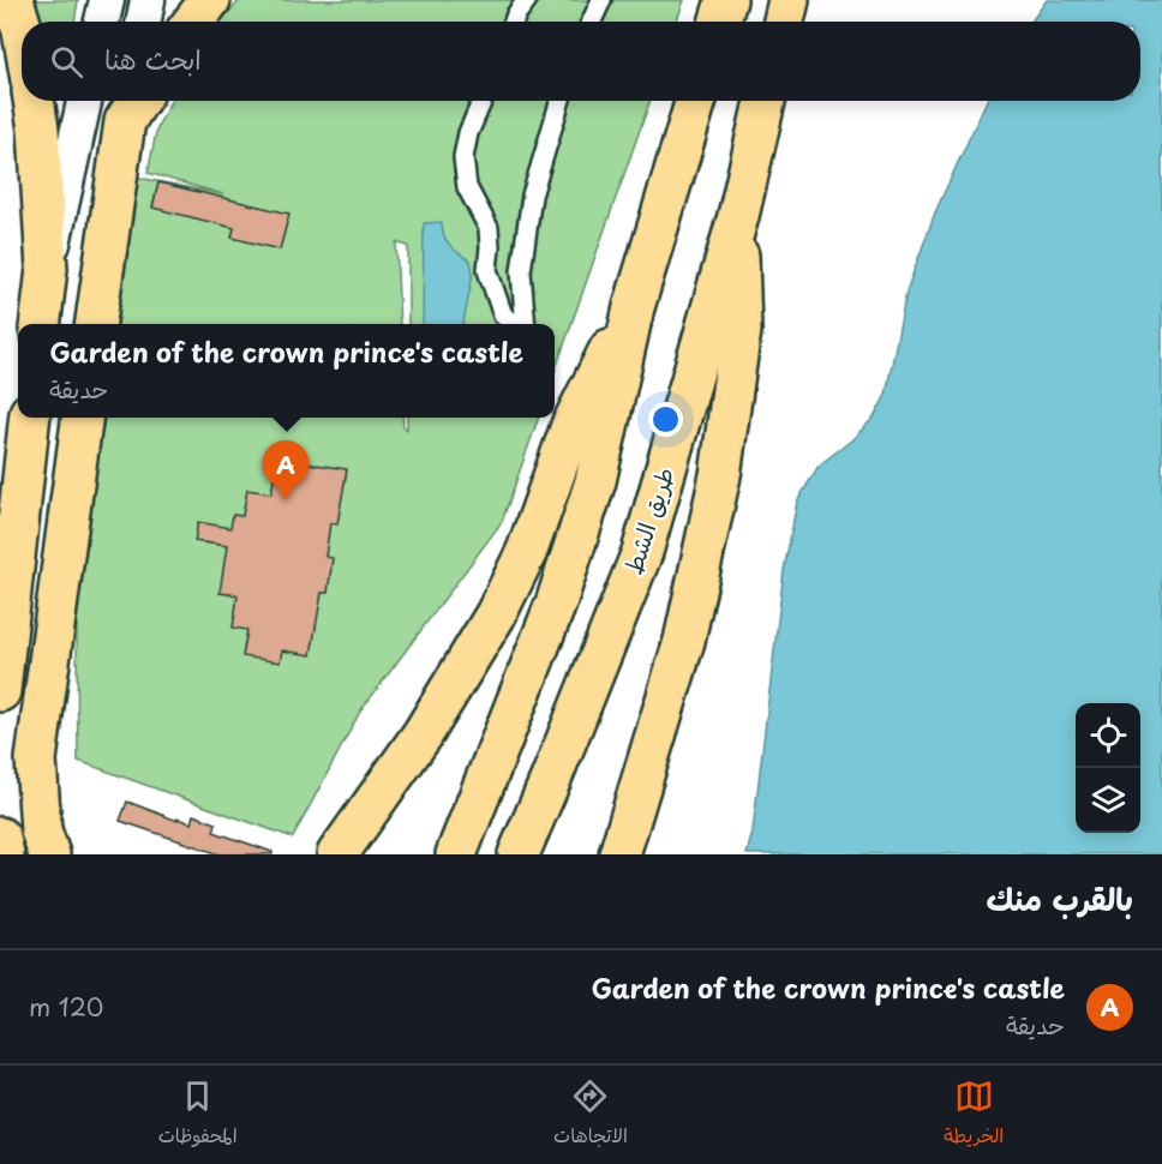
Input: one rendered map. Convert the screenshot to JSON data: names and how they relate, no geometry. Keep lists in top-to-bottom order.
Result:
{
  "streets": {
    "main road": ["طريق الشط"]
  },
  "page": {
    "search": "ابحث هنا",
    "popup": ["Garden of the crown prince's castle", "حديقة"],
    "pins": "A",
    "heading": "بالقرب منك",
    "list": [
      {
        "mark": "A",
        "name": "Garden of the crown prince's castle",
        "note": "حديقة",
        "value": "120 m"
      }
    ],
    "nav": ["الخريطة", "الاتجاهات", "المحفوظات"]
  }
}
